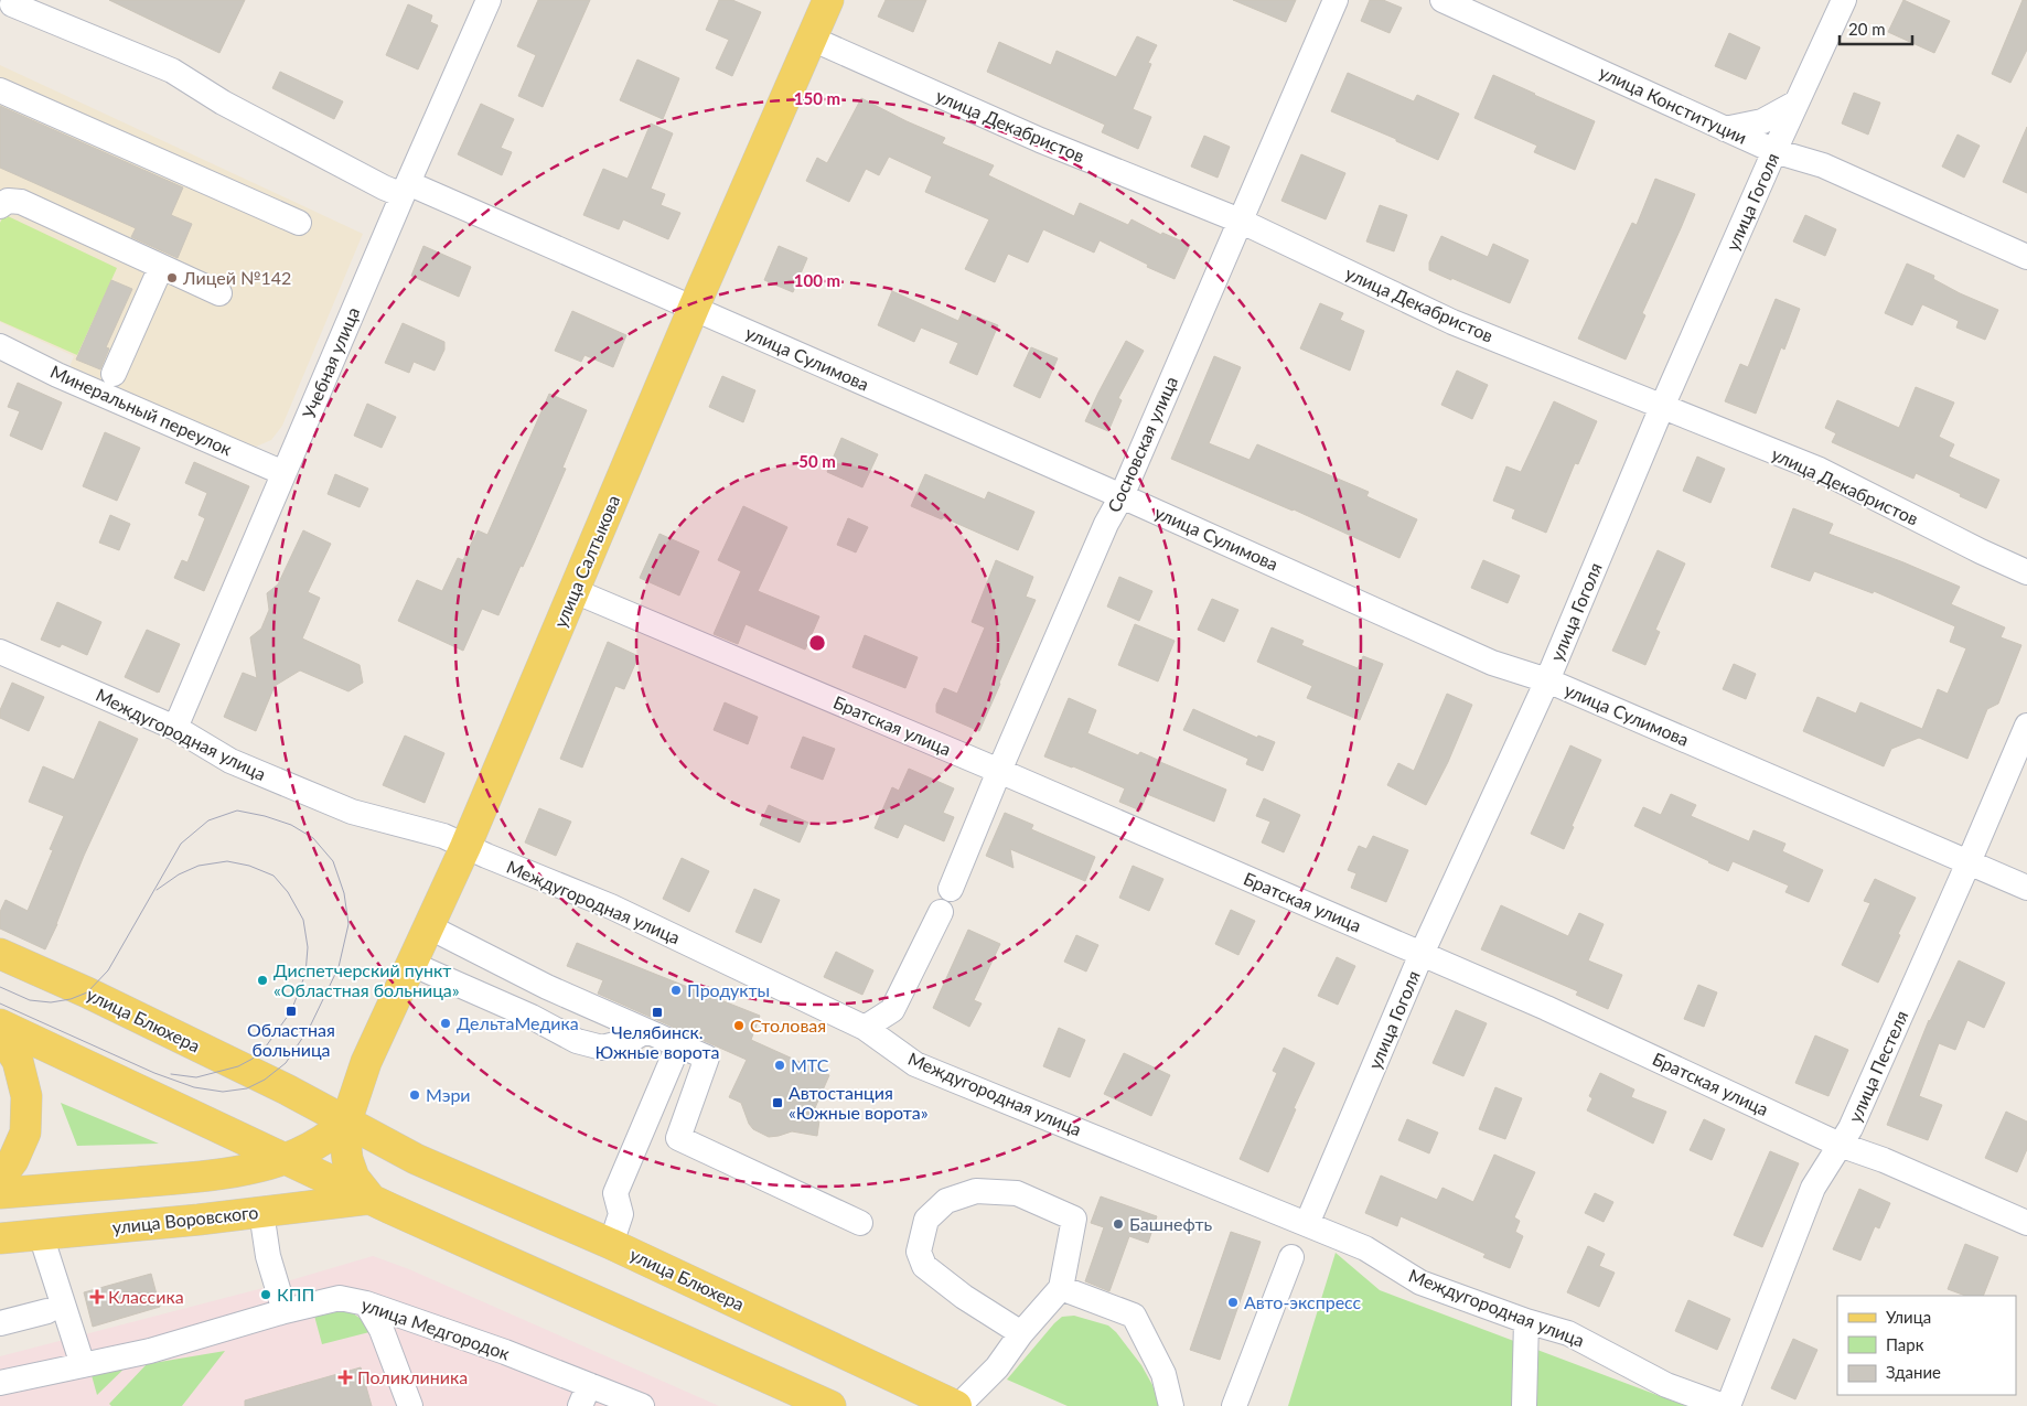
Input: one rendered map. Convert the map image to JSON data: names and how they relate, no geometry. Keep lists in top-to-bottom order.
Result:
{
  "streets": {
    "main road": ["улица Салтыкова", "улица Блюхера", "улица Воровского"],
    "street": [
      "улица Конституции",
      "улица Декабристов",
      "улица Гоголя",
      "улица Сулимова",
      "Учебная улица",
      "Минеральный переулок",
      "Сосновская улица",
      "Братская улица",
      "Междугородная улица",
      "улица Пестеля",
      "улица Медгородок"
    ]
  },
  "crossings": [
    ["улица Конституции", "улица Гоголя"],
    ["улица Декабристов", "улица Гоголя"],
    ["улица Декабристов", "Сосновская улица"],
    ["улица Декабристов", "улица Салтыкова"],
    ["улица Гоголя", "улица Сулимова"],
    ["улица Гоголя", "Братская улица"],
    ["улица Гоголя", "Междугородная улица"],
    ["улица Сулимова", "Учебная улица"],
    ["улица Сулимова", "Сосновская улица"],
    ["улица Сулимова", "улица Салтыкова"],
    ["улица Сулимова", "улица Пестеля"],
    ["Учебная улица", "Минеральный переулок"],
    ["Учебная улица", "Междугородная улица"],
    ["Сосновская улица", "Братская улица"],
    ["улица Салтыкова", "Братская улица"],
    ["улица Салтыкова", "Междугородная улица"],
    ["улица Салтыкова", "улица Блюхера"],
    ["Братская улица", "улица Пестеля"],
    ["Междугородная улица", "улица Пестеля"]
  ],
  "places": {
    "other": [
      "Лицей №142",
      "Диспетчерский пункт «Областная больница»",
      "Продукты",
      "ДельтаМедика",
      "Столовая",
      "МТС",
      "Мэри",
      "Башнефть",
      "КПП",
      "Авто-экспресс"
    ],
    "transit": ["Областная больница", "Челябинск. Южные ворота", "Автостанция «Южные ворота»"],
    "health": ["Классика", "Поликлиника"]
  },
  "legend": ["Улица", "Парк", "Здание"],
  "scale_bar": "20 m",
  "rings": ["150 m", "100 m", "50 m"]
}
